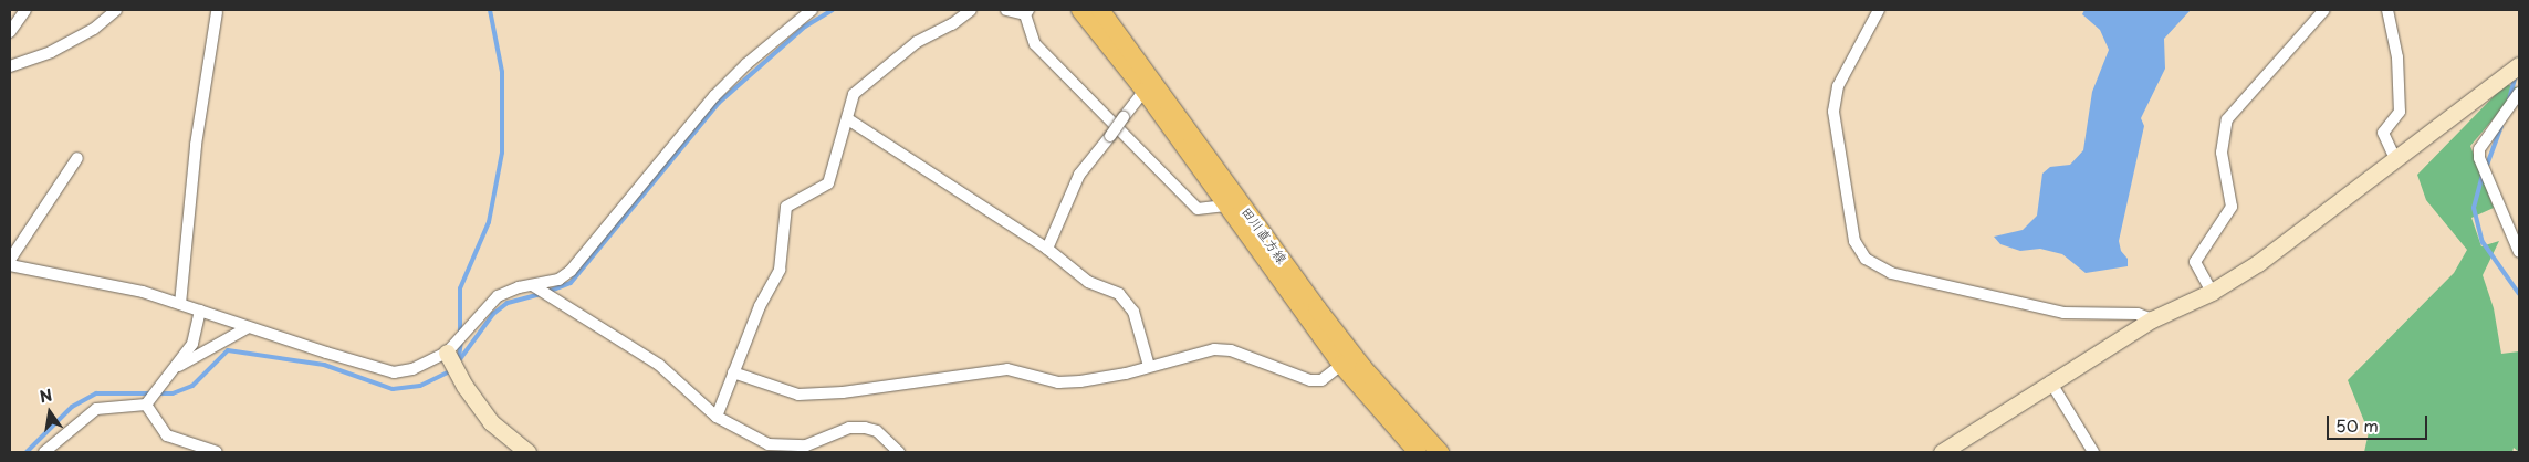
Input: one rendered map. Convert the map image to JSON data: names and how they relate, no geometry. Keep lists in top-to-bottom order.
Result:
{
  "streets": {
    "main road": ["田川直方線"]
  },
  "scale_bar": "50 m",
  "north": "top"
}
